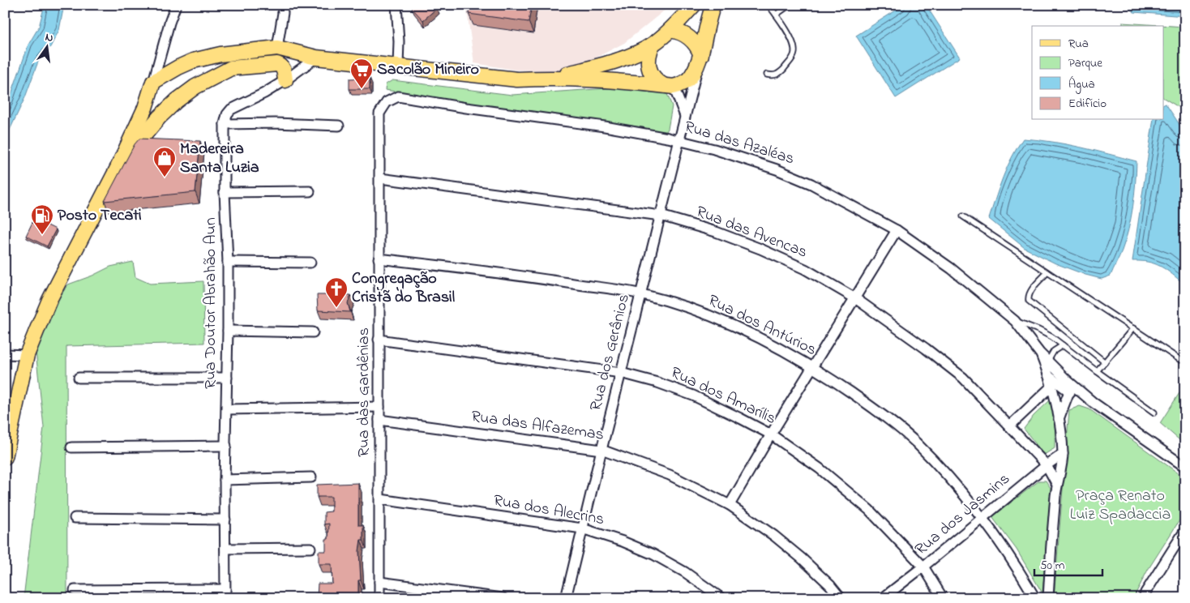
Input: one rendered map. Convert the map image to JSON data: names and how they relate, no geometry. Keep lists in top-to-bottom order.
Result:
{
  "streets": {
    "street": [
      "Rua das Azaléas",
      "Rua das Avencas",
      "Rua Doutor Abrahão Aun",
      "Rua dos Antúrios",
      "Rua dos Gerânios",
      "Rua das Gardênias",
      "Rua dos Amarílis",
      "Rua das Alfazemas",
      "Rua dos Alecrins",
      "Rua dos Jasmins"
    ]
  },
  "crossings": [
    ["Rua das Azaléas", "Rua das Avencas"],
    ["Rua das Azaléas", "Rua dos Gerânios"],
    ["Rua das Azaléas", "Rua das Gardênias"],
    ["Rua das Azaléas", "Rua dos Jasmins"],
    ["Rua das Avencas", "Rua dos Gerânios"],
    ["Rua das Avencas", "Rua das Gardênias"],
    ["Rua das Avencas", "Rua dos Jasmins"],
    ["Rua dos Antúrios", "Rua dos Gerânios"],
    ["Rua dos Antúrios", "Rua das Gardênias"],
    ["Rua dos Antúrios", "Rua dos Jasmins"],
    ["Rua dos Gerânios", "Rua dos Amarílis"],
    ["Rua dos Gerânios", "Rua das Alfazemas"],
    ["Rua dos Gerânios", "Rua dos Alecrins"],
    ["Rua das Gardênias", "Rua dos Amarílis"],
    ["Rua das Gardênias", "Rua das Alfazemas"],
    ["Rua das Gardênias", "Rua dos Alecrins"],
    ["Rua dos Amarílis", "Rua dos Jasmins"]
  ],
  "parks": ["Praça Renato Luiz Spadaccia"],
  "places": {
    "supermarket": ["Sacolão Mineiro"],
    "shop": ["Madereira Santa Luzia"],
    "fuel station": ["Posto Tecati"],
    "church": ["Congregação Cristã do Brasil"]
  },
  "legend": [
    "Rua",
    "Parque",
    "Água",
    "Edifício"
  ],
  "scale_bar": "50 m",
  "north": "top"
}
